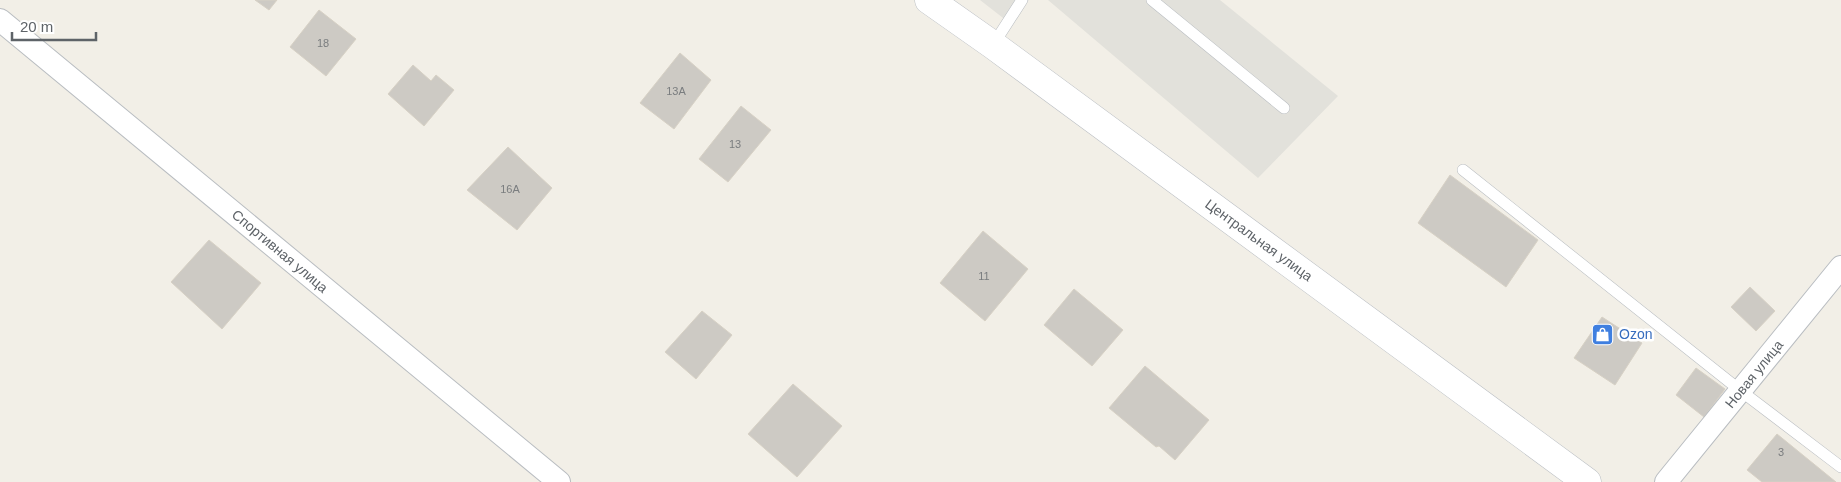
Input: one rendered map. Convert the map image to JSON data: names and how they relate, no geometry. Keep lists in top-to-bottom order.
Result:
{
  "streets": {
    "street": ["Центральная улица", "Спортивная улица", "Новая улица"]
  },
  "places": {
    "shop": ["Ozon"]
  },
  "house_numbers": [
    "18",
    "13А",
    "13",
    "16А",
    "11",
    "3"
  ],
  "scale_bar": "20 m"
}
